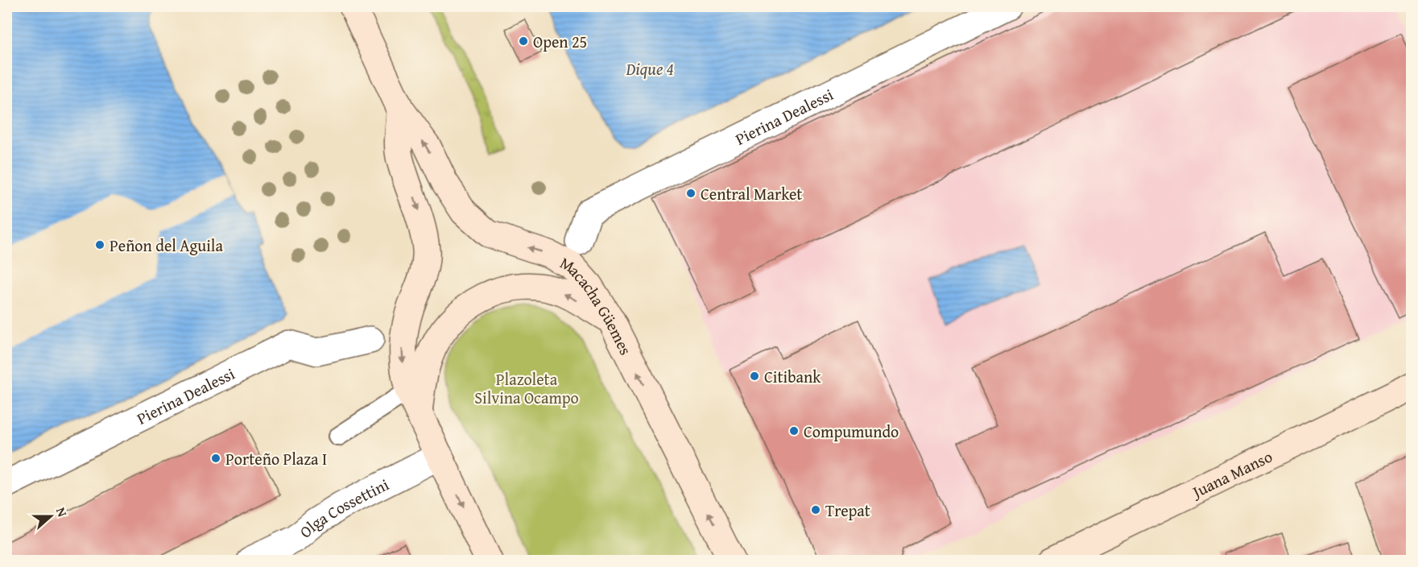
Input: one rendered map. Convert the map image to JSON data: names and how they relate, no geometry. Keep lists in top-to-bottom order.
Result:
{
  "streets": {
    "main road": ["Macacha Güemes", "Juana Manso"],
    "street": ["Pierina Dealessi", "Olga Cossettini"]
  },
  "crossings": [
    ["Macacha Güemes", "Olga Cossettini"]
  ],
  "water": ["Dique 4"],
  "parks": ["Plazoleta Silvina Ocampo"],
  "places": [
    "Open 25",
    "Central Market",
    "Peñon del Aguila",
    "Citibank",
    "Compumundo",
    "Porteño Plaza I",
    "Trepat"
  ],
  "north": "right"
}
